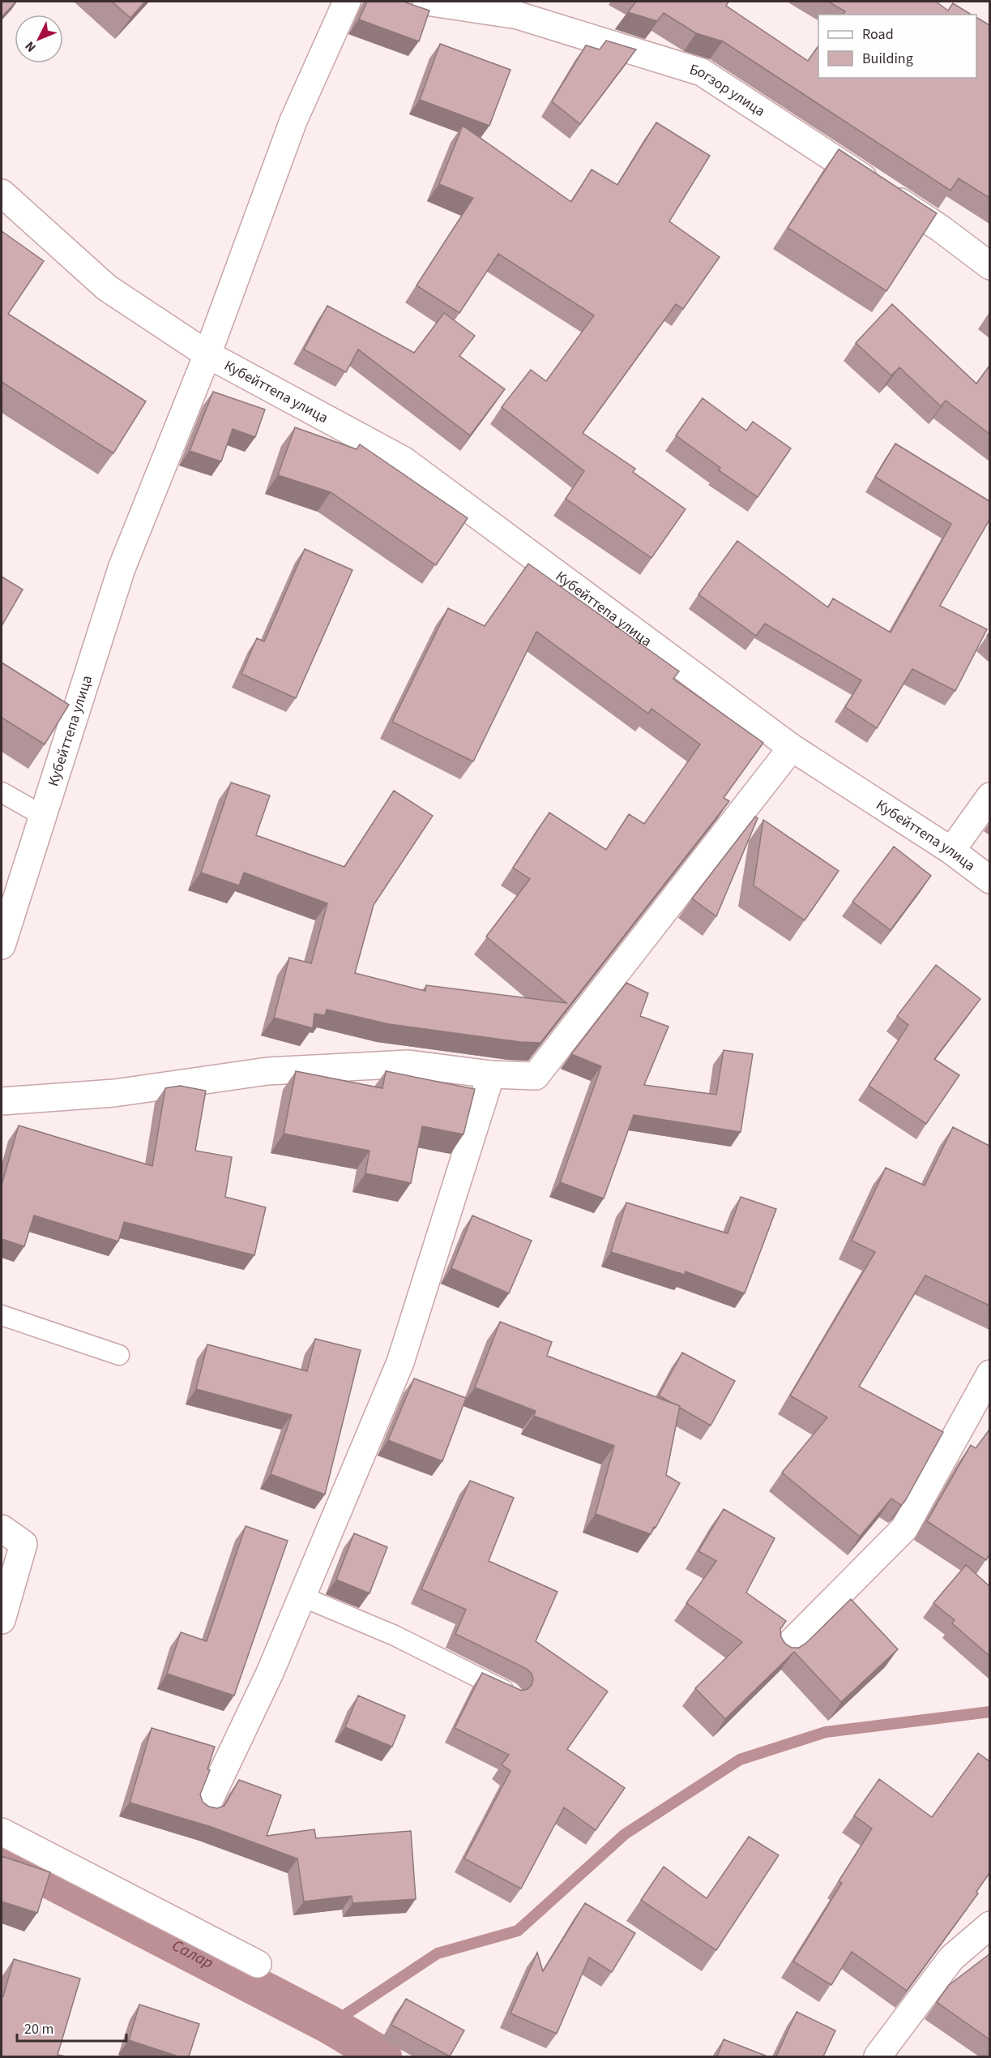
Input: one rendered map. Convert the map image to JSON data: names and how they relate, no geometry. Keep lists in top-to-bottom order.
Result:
{
  "streets": {
    "street": ["Богзор улица", "Кубейттепа улица"]
  },
  "water": ["Салар"],
  "legend": ["Road", "Building"],
  "scale_bar": "20 m",
  "north": "bottom left"
}
